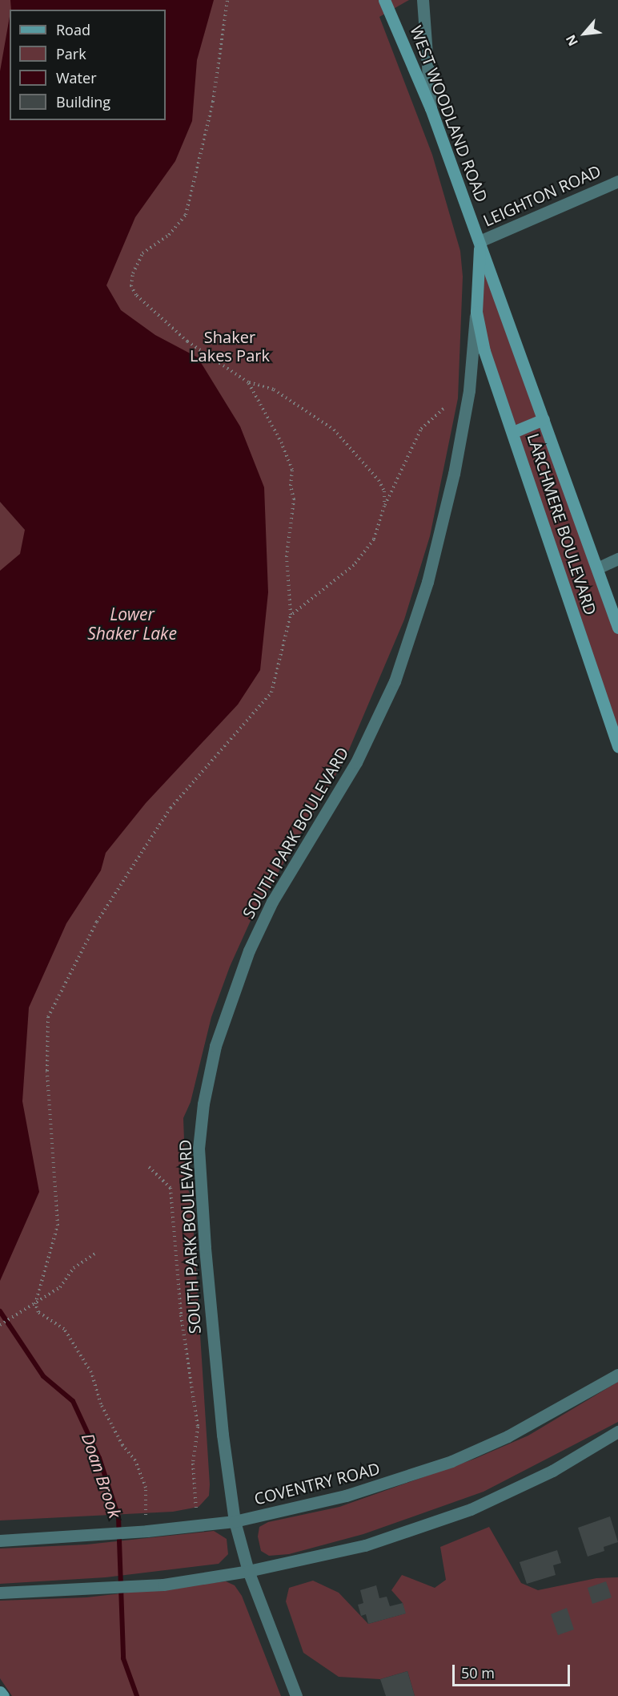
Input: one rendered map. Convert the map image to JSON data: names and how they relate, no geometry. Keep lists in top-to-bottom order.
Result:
{
  "streets": {
    "main road": ["WEST WOODLAND ROAD", "LARCHMERE BOULEVARD", "SOUTH PARK BOULEVARD"],
    "street": ["LEIGHTON ROAD", "COVENTRY ROAD"]
  },
  "crossings": [
    ["WEST WOODLAND ROAD", "LEIGHTON ROAD"],
    ["WEST WOODLAND ROAD", "LARCHMERE BOULEVARD"],
    ["WEST WOODLAND ROAD", "SOUTH PARK BOULEVARD"],
    ["LEIGHTON ROAD", "LARCHMERE BOULEVARD"],
    ["LEIGHTON ROAD", "SOUTH PARK BOULEVARD"],
    ["LARCHMERE BOULEVARD", "SOUTH PARK BOULEVARD"],
    ["SOUTH PARK BOULEVARD", "COVENTRY ROAD"]
  ],
  "water": ["Lower Shaker Lake", "Doan Brook"],
  "parks": ["Shaker Lakes Park"],
  "legend": [
    "Road",
    "Park",
    "Water",
    "Building"
  ],
  "scale_bar": "50 m",
  "north": "bottom left"
}
